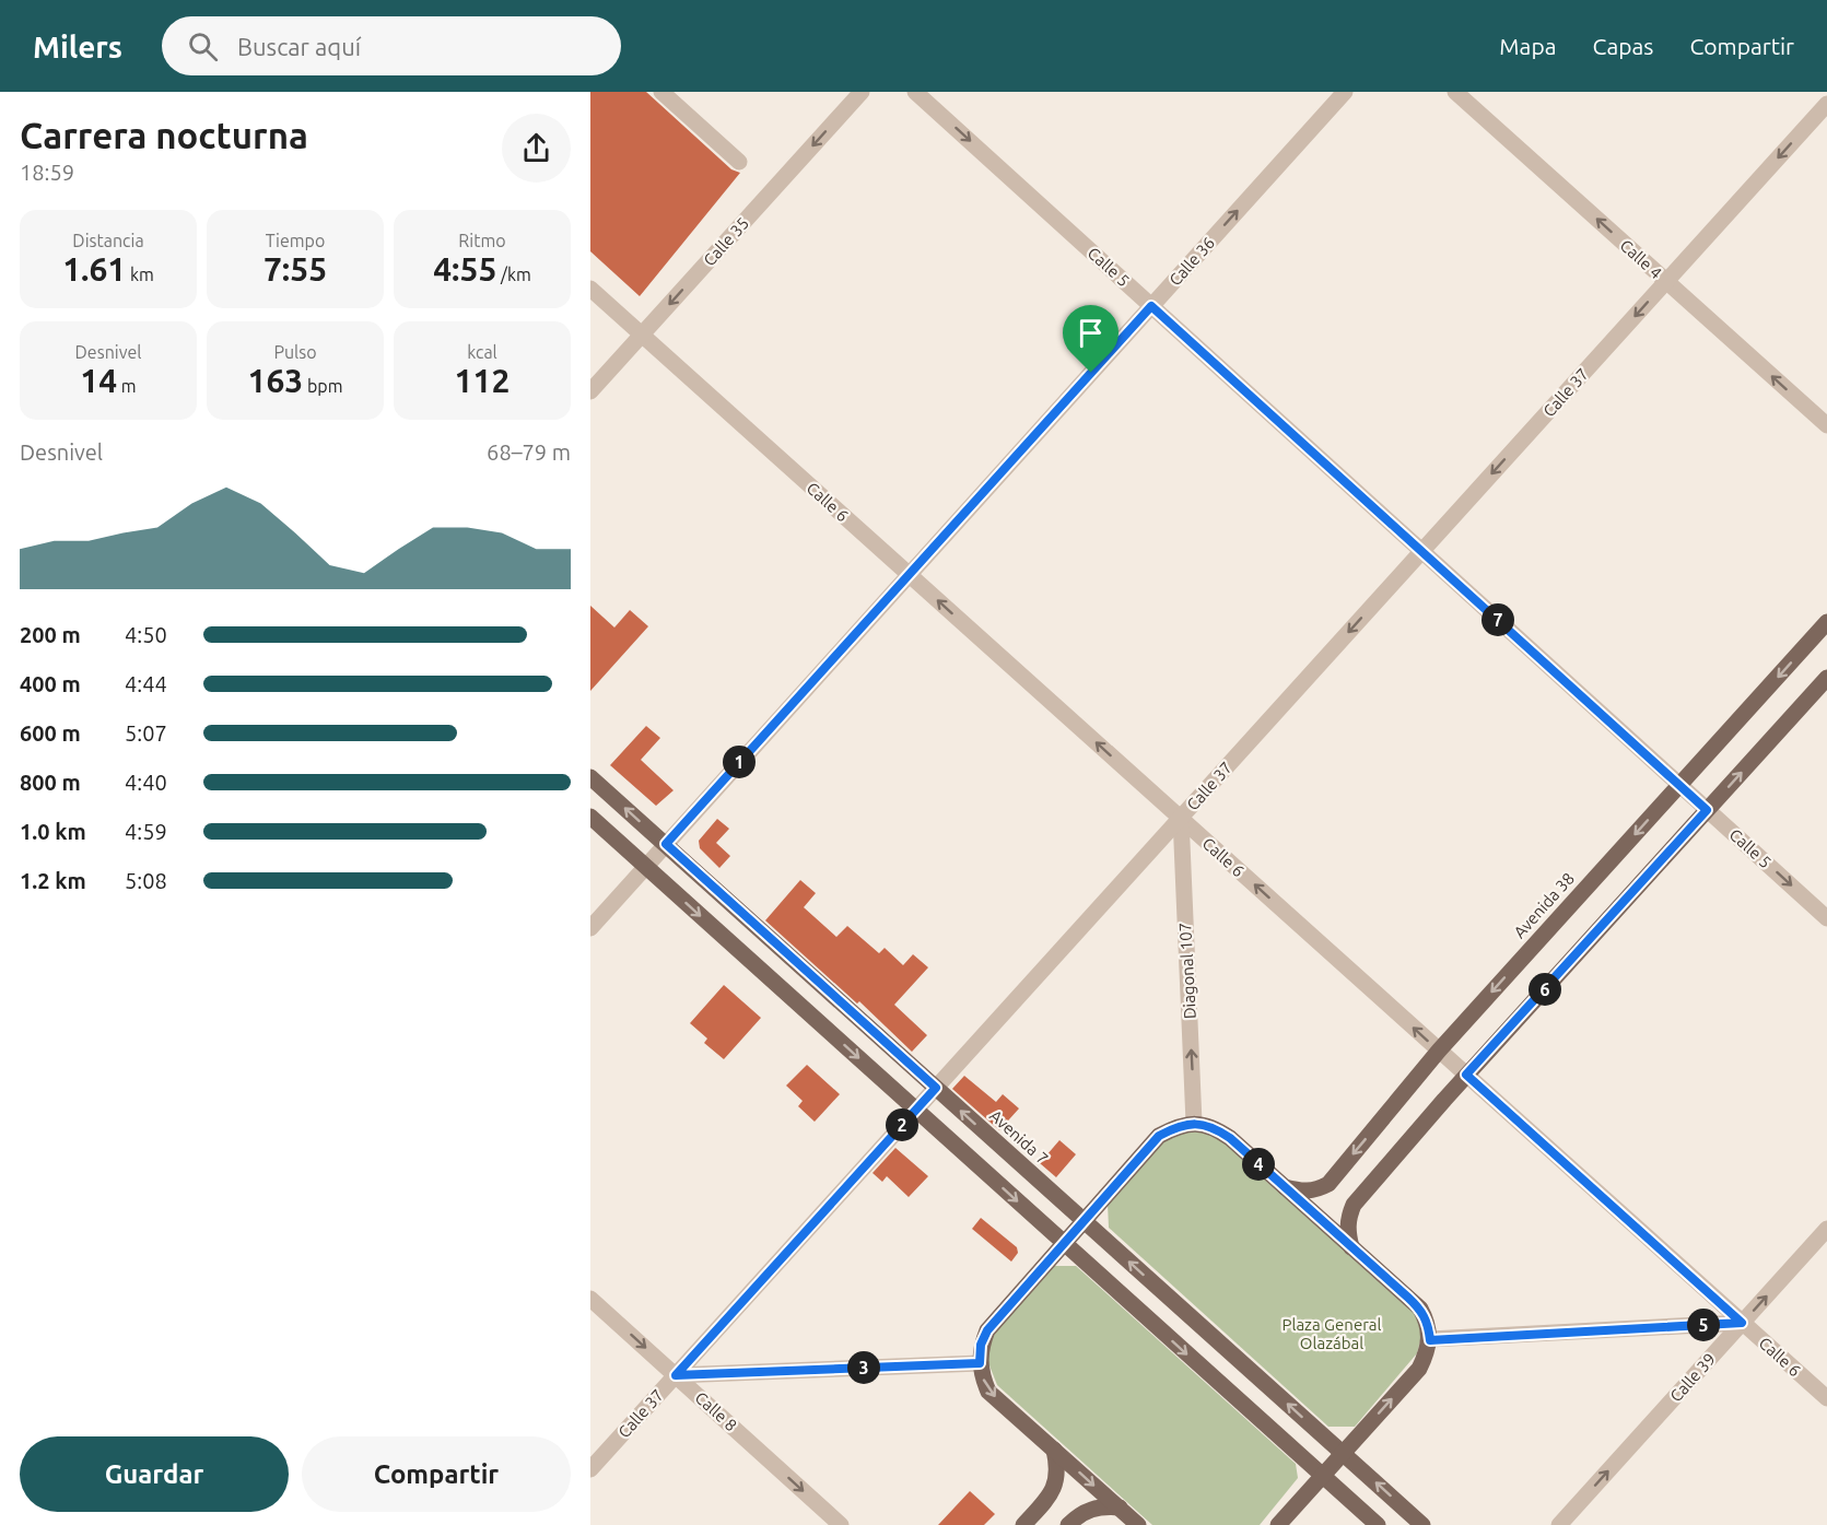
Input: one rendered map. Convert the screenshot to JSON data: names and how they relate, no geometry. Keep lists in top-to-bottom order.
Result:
{
  "streets": {
    "main road": ["Avenida 38", "Avenida 7"],
    "street": [
      "Calle 35",
      "Calle 4",
      "Calle 36",
      "Calle 5",
      "Calle 37",
      "Calle 6",
      "Diagonal 107",
      "Calle 39",
      "Calle 8"
    ]
  },
  "crossings": [
    ["Calle 35", "Calle 6"],
    ["Calle 4", "Calle 37"],
    ["Calle 36", "Calle 5"],
    ["Calle 36", "Calle 6"],
    ["Calle 36", "Avenida 7"],
    ["Calle 5", "Calle 37"],
    ["Calle 5", "Avenida 38"],
    ["Calle 37", "Calle 6"],
    ["Calle 37", "Diagonal 107"],
    ["Calle 37", "Avenida 7"],
    ["Calle 37", "Calle 8"],
    ["Calle 6", "Avenida 38"],
    ["Calle 6", "Diagonal 107"],
    ["Calle 6", "Calle 39"]
  ],
  "one_way": [
    "Calle 35",
    "Calle 4",
    "Calle 5",
    "Calle 37",
    "Calle 6",
    "Diagonal 107",
    "Calle 39",
    "Calle 8"
  ],
  "parks": ["Plaza General Olazábal"],
  "page": {
    "header": "Milers",
    "search": "Buscar aquí",
    "nav": ["Mapa", "Capas", "Compartir"],
    "heading": ["Carrera nocturna", "18:59"],
    "stats": [
      ["Distancia", "1.61 km"],
      ["Tiempo", "7:55"],
      ["Ritmo", "4:55 /km"],
      ["Desnivel", "14 m"],
      ["Pulso", "163 bpm"],
      ["kcal", "112"]
    ],
    "chart": ["Desnivel", "68–79 m"],
    "pins": [
      "7",
      "1",
      "6",
      "2",
      "4",
      "5",
      "3"
    ],
    "list": [
      {
        "name": "200 m",
        "note": "4:50"
      },
      {
        "name": "400 m",
        "note": "4:44"
      },
      {
        "name": "600 m",
        "note": "5:07"
      },
      {
        "name": "800 m",
        "note": "4:40"
      },
      {
        "name": "1.0 km",
        "note": "4:59"
      },
      {
        "name": "1.2 km",
        "note": "5:08"
      }
    ],
    "buttons": ["Guardar", "Compartir"]
  }
}
